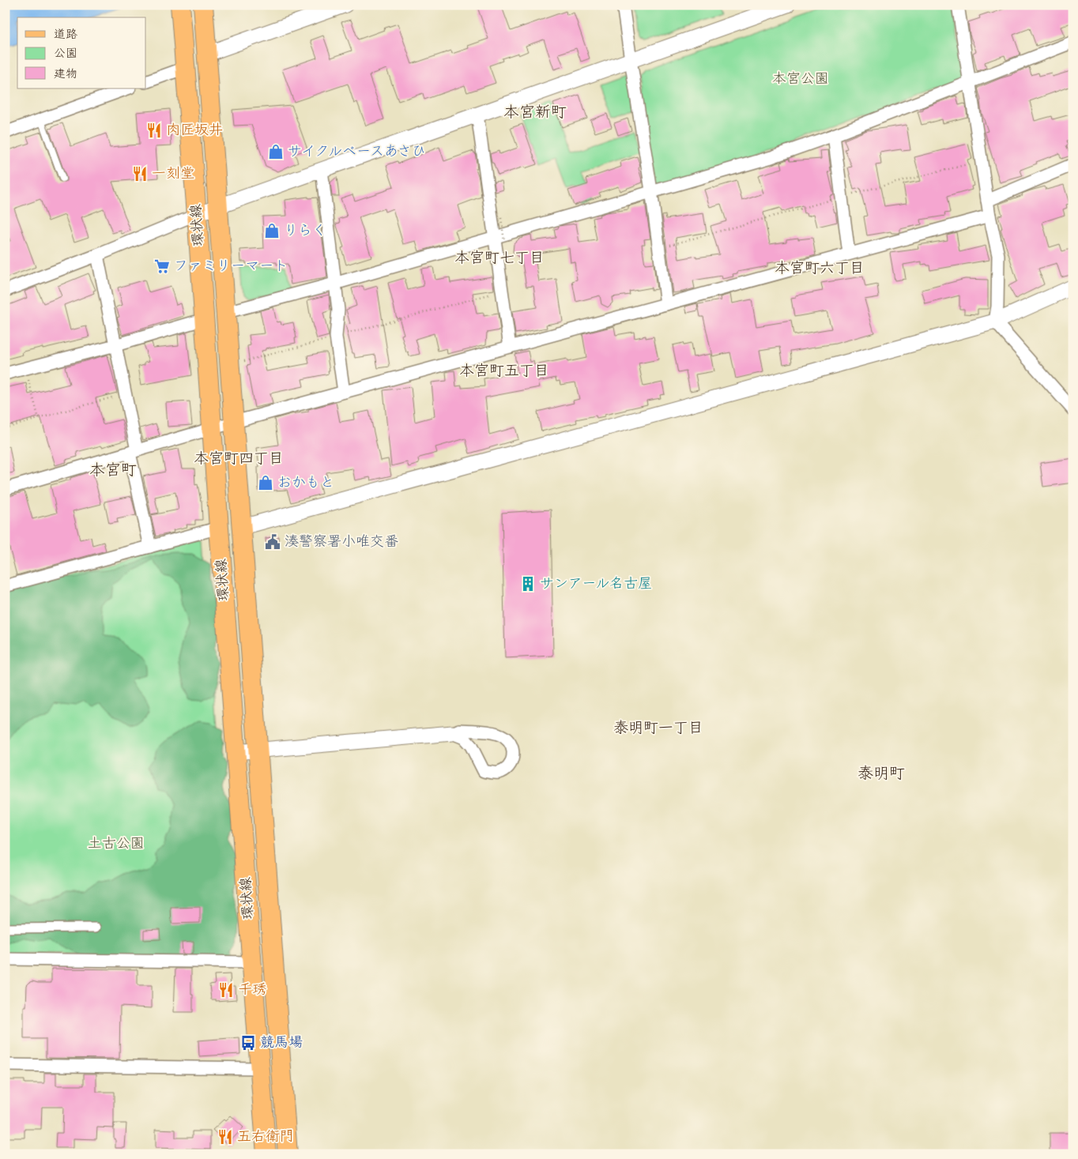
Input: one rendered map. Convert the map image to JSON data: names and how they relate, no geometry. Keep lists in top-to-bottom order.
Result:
{
  "streets": {
    "main road": ["環状線"]
  },
  "districts": [
    "本宮新町",
    "本宮町七丁目",
    "本宮町六丁目",
    "本宮町五丁目",
    "本宮町四丁目",
    "本宮町",
    "泰明町一丁目",
    "泰明町"
  ],
  "parks": ["本宮公園", "土古公園"],
  "places": {
    "restaurant": [
      "肉匠坂井",
      "一刻堂",
      "千琇",
      "五右衛門"
    ],
    "shop": ["サイクルベースあさひ", "りらく", "おかもと"],
    "supermarket": ["ファミリーマート"],
    "public building": ["湊警察署小唯交番"],
    "building": ["サンアール名古屋"],
    "bus stop": ["競馬場"]
  },
  "legend": ["道路", "公園", "建物"]
}
